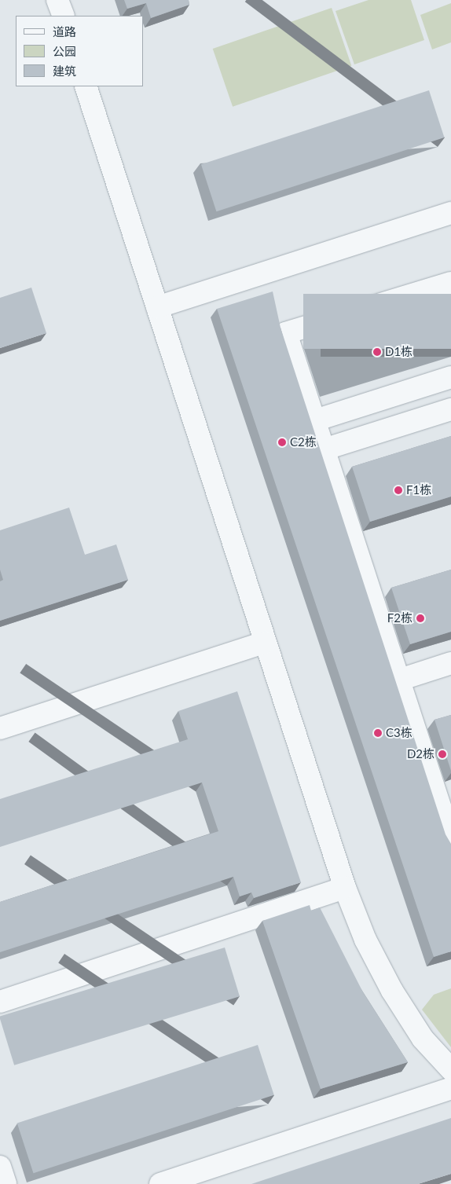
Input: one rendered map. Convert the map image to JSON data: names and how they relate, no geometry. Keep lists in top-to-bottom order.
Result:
{
  "places": [
    "D1栋",
    "C2栋",
    "F1栋",
    "F2栋",
    "C3栋",
    "D2栋"
  ],
  "legend": ["道路", "公园", "建筑"]
}
